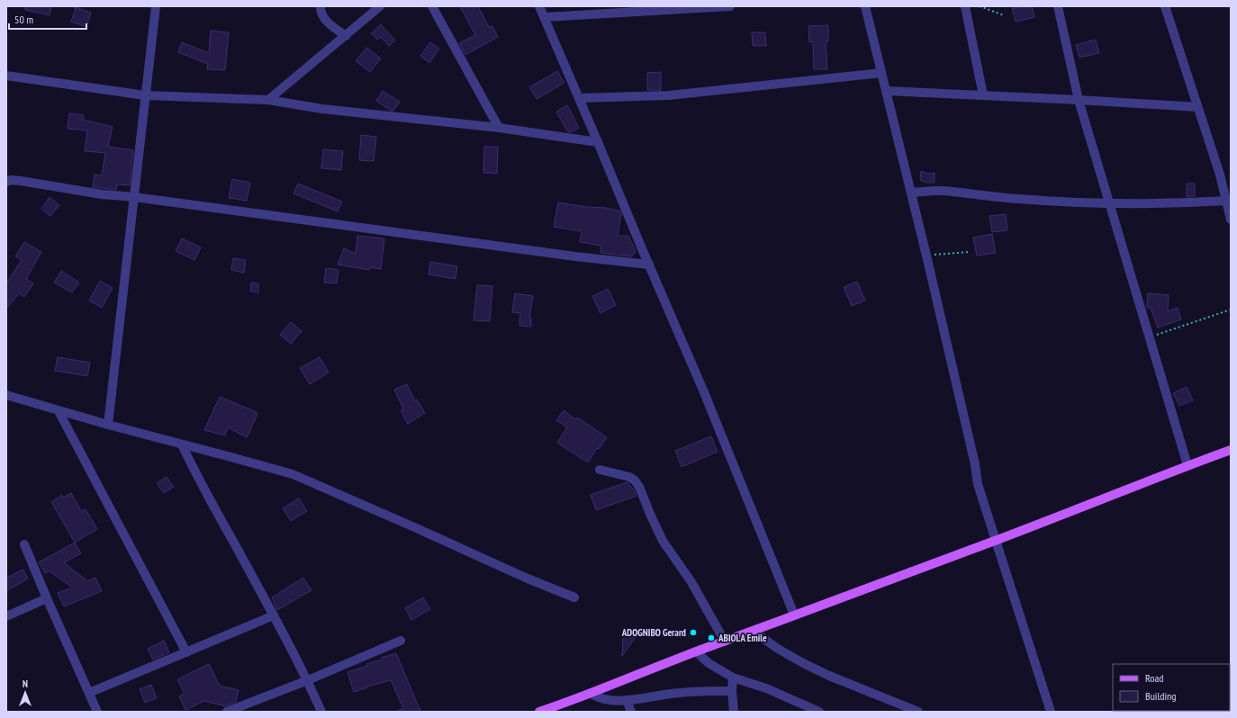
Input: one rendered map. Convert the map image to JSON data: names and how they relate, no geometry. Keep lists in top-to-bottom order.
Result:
{
  "places": ["ADOGNIBO Gerard", "ABIOLA Emile"],
  "legend": ["Road", "Building"],
  "scale_bar": "50 m",
  "north": "top"
}
